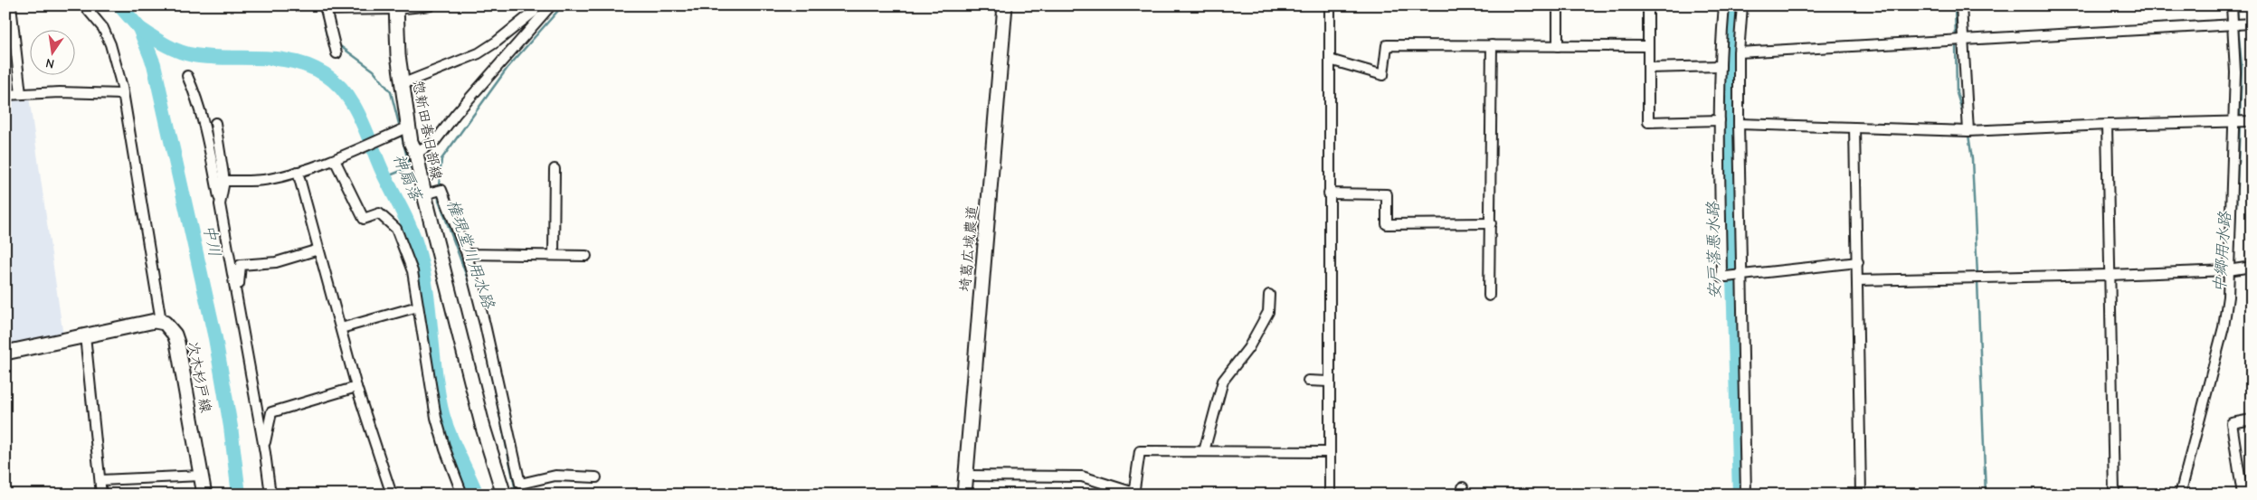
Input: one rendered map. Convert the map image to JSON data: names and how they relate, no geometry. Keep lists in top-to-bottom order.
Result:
{
  "streets": {
    "main road": ["惣新田春日部線", "埼葛広域農道", "次木杉戸線"]
  },
  "water": [
    "神扇落",
    "中川",
    "安戸落悪水路",
    "中郷用水路",
    "権現堂川用水路"
  ],
  "north": "bottom"
}
